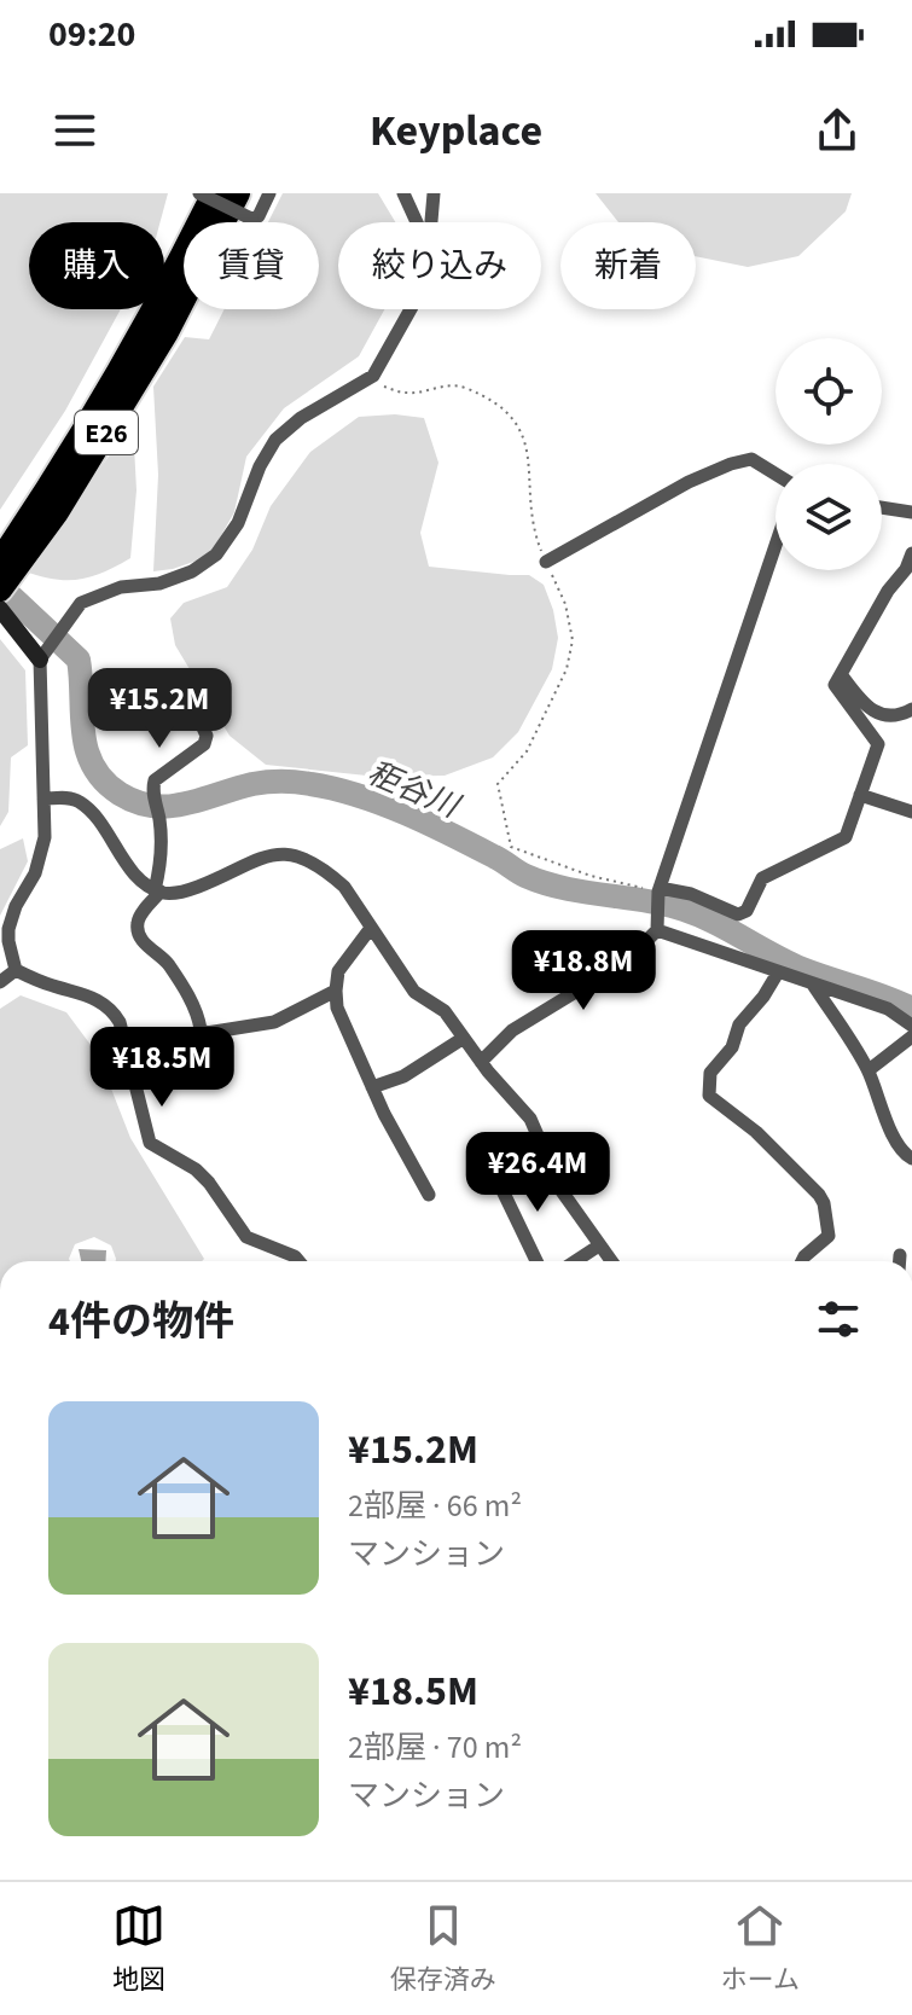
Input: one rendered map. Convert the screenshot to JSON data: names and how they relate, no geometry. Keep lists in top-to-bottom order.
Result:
{
  "streets": {
    "highway": ["E26"]
  },
  "water": ["秬谷川"],
  "page": {
    "status": "09:20",
    "header": "Keyplace",
    "chip": [
      "購入",
      "賃貸",
      "絞り込み",
      "新着"
    ],
    "price": [
      "¥15.2M",
      "¥18.8M",
      "¥18.5M",
      "¥26.4M"
    ],
    "heading": "4件の物件",
    "list": [
      {
        "name": "¥15.2M",
        "note": "2部屋 · 66 m² · マンション"
      },
      {
        "name": "¥18.5M",
        "note": "2部屋 · 70 m² · マンション"
      }
    ],
    "tabs": ["地図", "保存済み", "ホーム"]
  }
}
